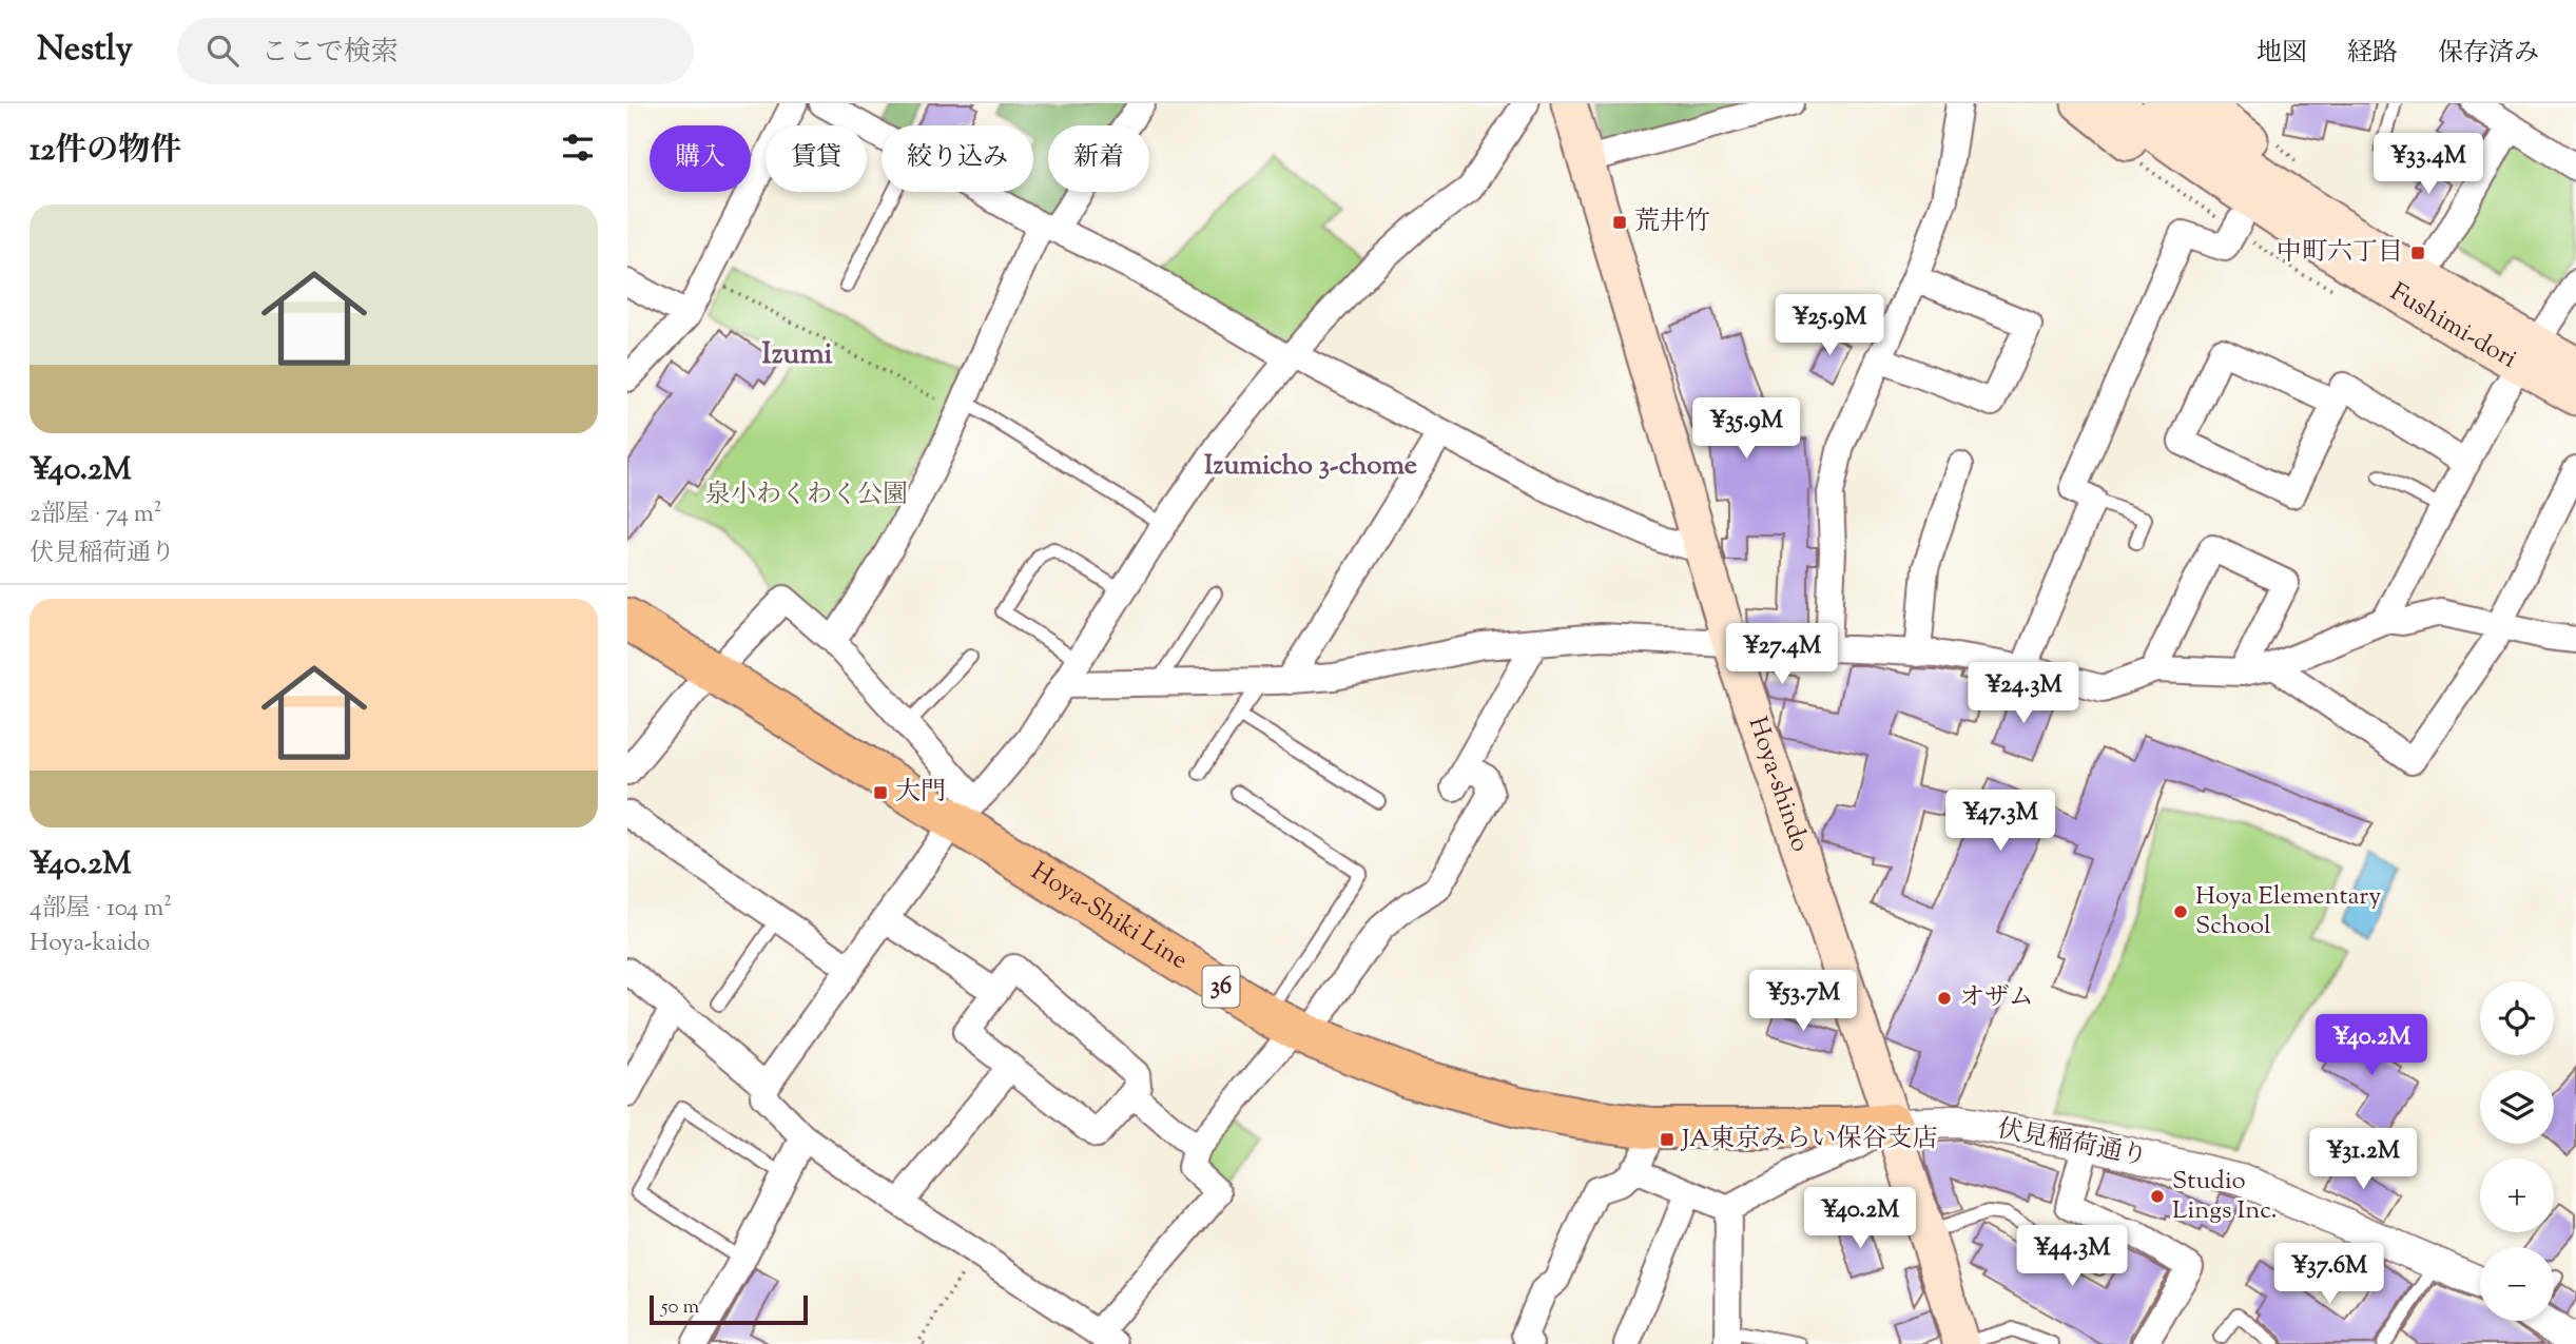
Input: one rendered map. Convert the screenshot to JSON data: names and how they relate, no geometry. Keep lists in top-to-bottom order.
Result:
{
  "streets": {
    "main road": [
      "Fushimi-dori",
      "Hoya-shindo",
      "Hoya-Shiki Line",
      "36"
    ],
    "street": ["伏見稲荷通り"]
  },
  "crossings": [
    ["Hoya-shindo", "Hoya-Shiki Line"],
    ["Hoya-shindo", "伏見稲荷通り"],
    ["Hoya-Shiki Line", "伏見稲荷通り"]
  ],
  "districts": ["Izumi", "Izumicho 3-chome"],
  "parks": ["泉小わくわく公園"],
  "places": {
    "transit": [
      "荒井竹",
      "中町六丁目",
      "大門",
      "JA東京みらい保谷支店"
    ],
    "other": ["Hoya Elementary School", "オザム", "Studio Lings Inc."]
  },
  "scale_bar": "50 m",
  "page": {
    "header": "Nestly",
    "search": "ここで検索",
    "nav": ["地図", "経路", "保存済み"],
    "heading": "12件の物件",
    "chip": [
      "購入",
      "賃貸",
      "絞り込み",
      "新着"
    ],
    "price": [
      "¥33.4M",
      "¥25.9M",
      "¥35.9M",
      "¥27.4M",
      "¥24.3M",
      "¥47.3M",
      "¥53.7M",
      "¥40.2M",
      "¥31.2M",
      "¥40.2M",
      "¥44.3M",
      "¥37.6M"
    ],
    "list": [
      {
        "name": "¥40.2M",
        "note": "2部屋 · 74 m² · 伏見稲荷通り"
      },
      {
        "name": "¥40.2M",
        "note": "4部屋 · 104 m² · Hoya-kaido"
      }
    ],
    "map_buttons": ["+", "−"],
    "scale": "50 m"
  }
}
